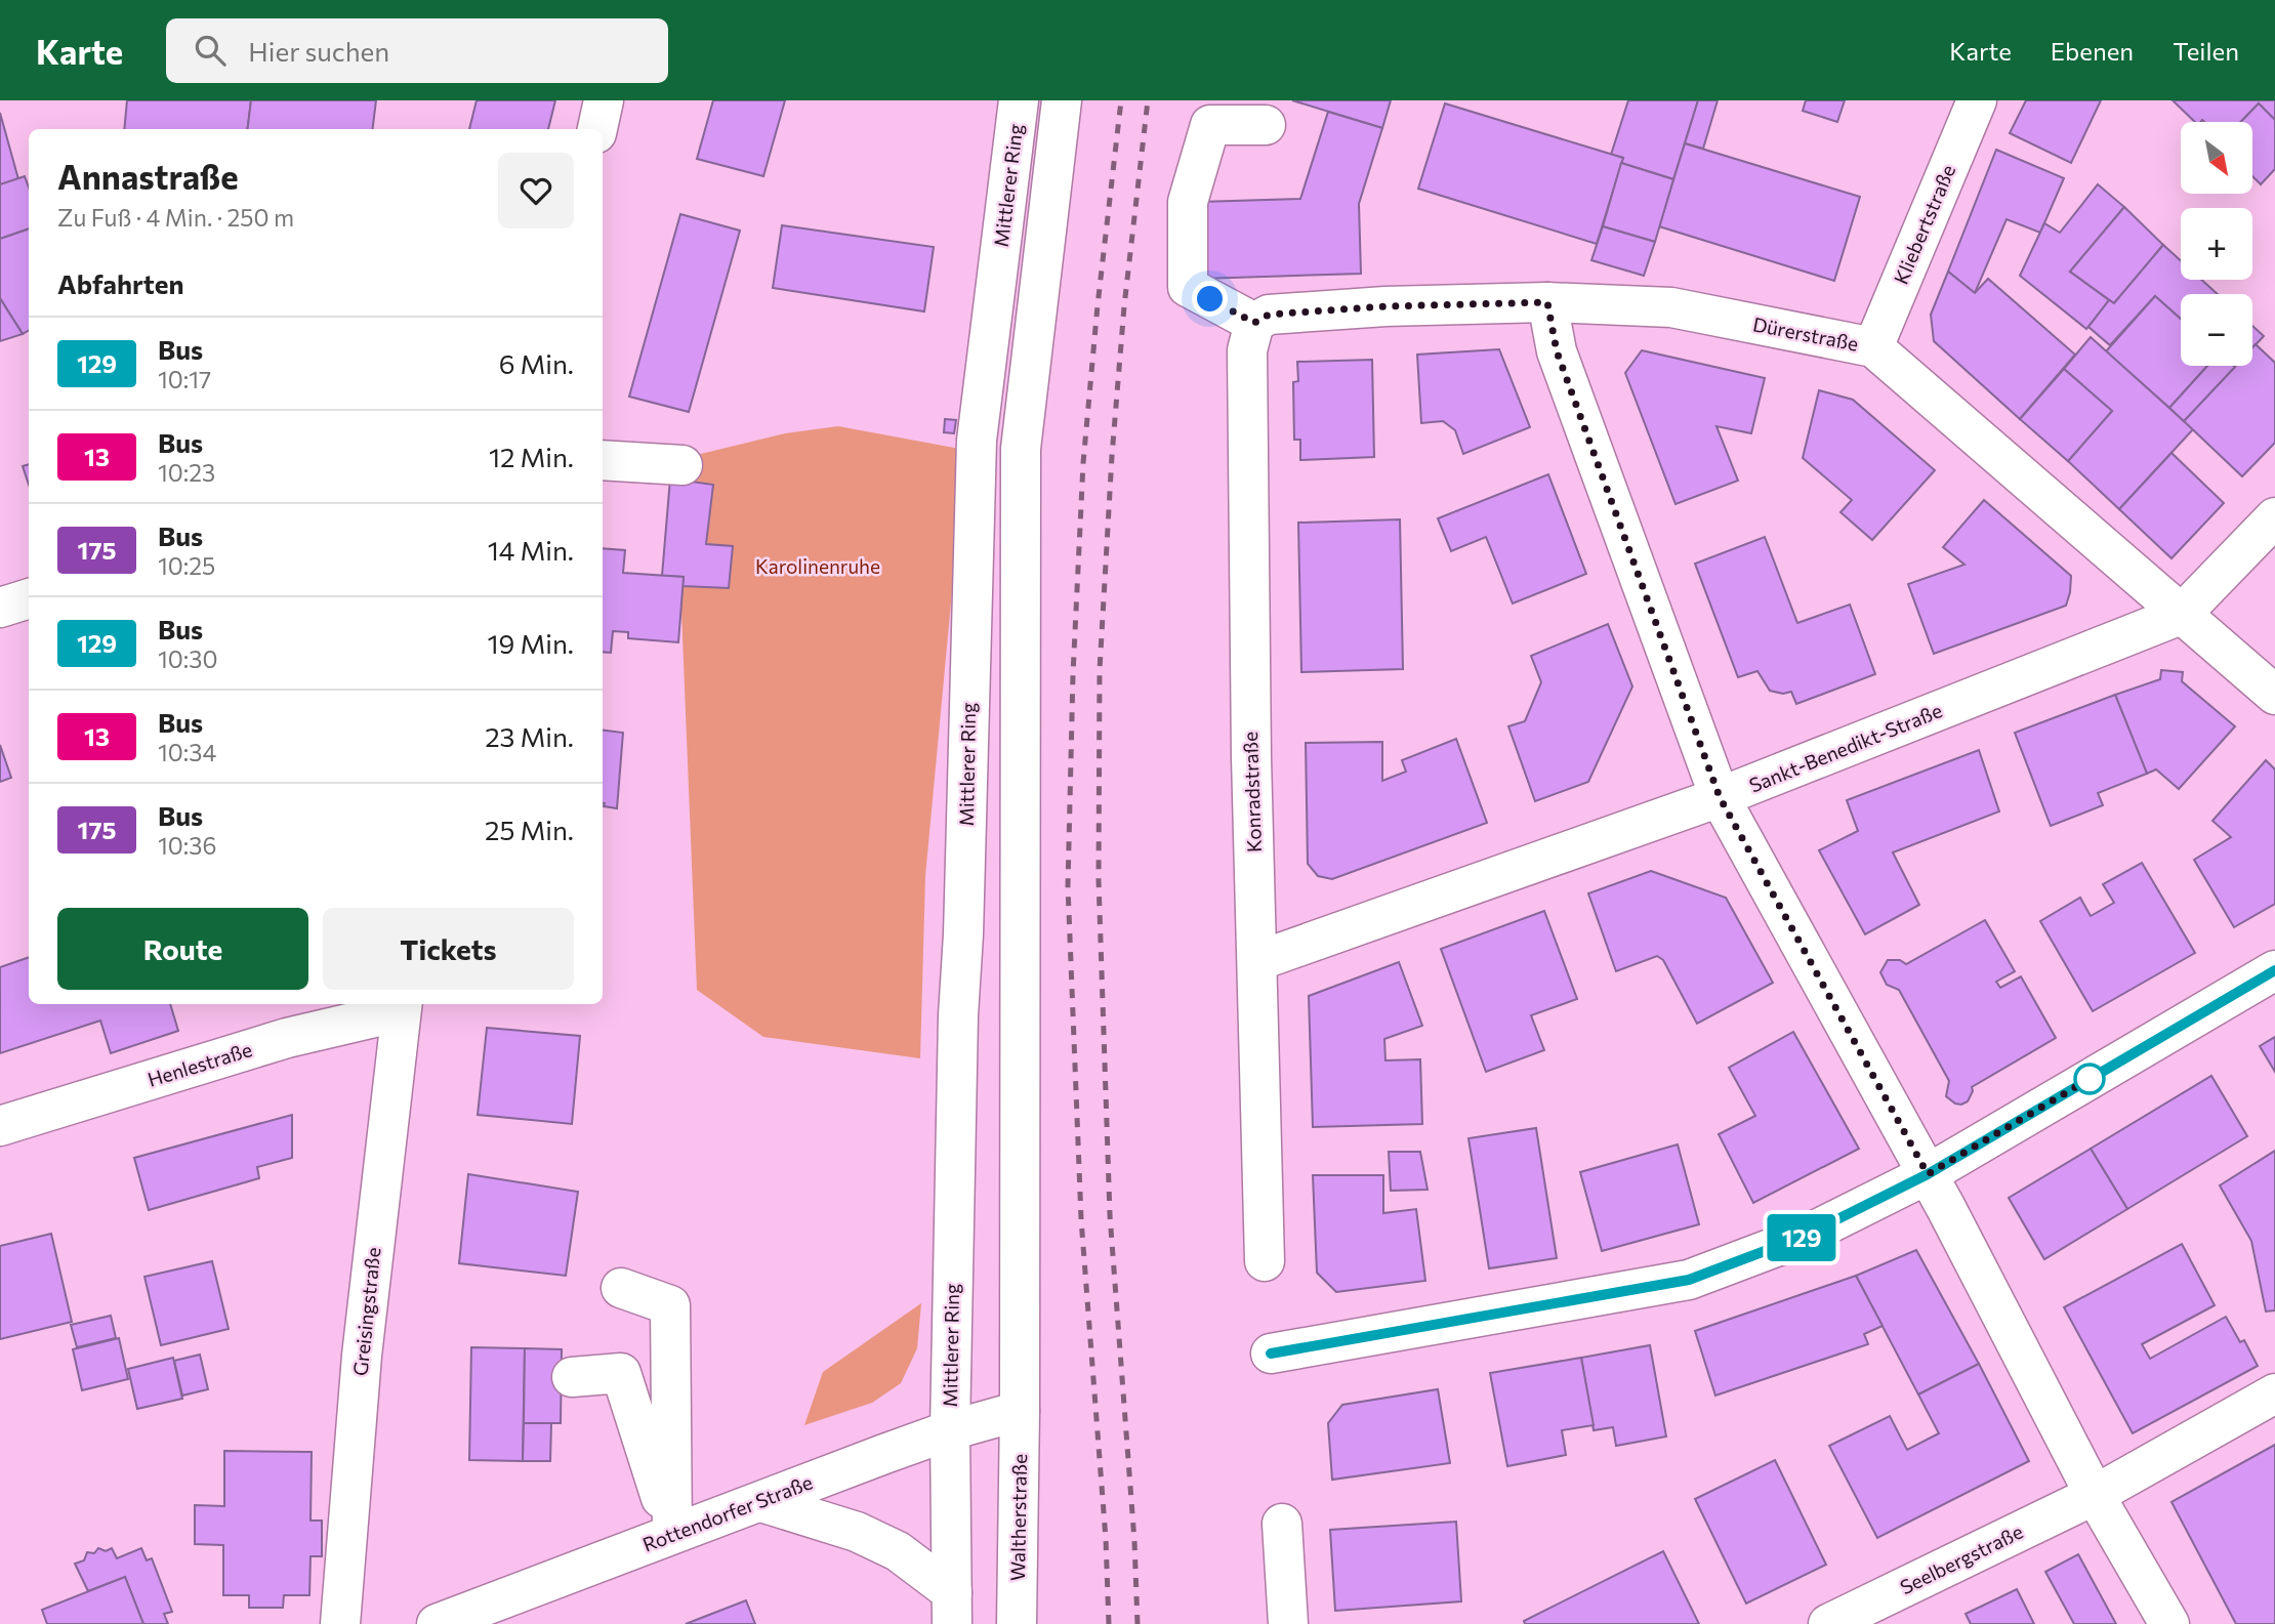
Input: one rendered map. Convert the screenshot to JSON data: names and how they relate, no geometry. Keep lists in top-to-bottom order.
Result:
{
  "streets": {
    "street": [
      "Mittlerer Ring",
      "Kliebertstraße",
      "Dürerstraße",
      "Sankt-Benedikt-Straße",
      "Konradstraße",
      "Henlestraße",
      "Greisingstraße",
      "Rottendorfer Straße",
      "Waltherstraße",
      "Seelbergstraße"
    ]
  },
  "crossings": [
    ["Mittlerer Ring", "Rottendorfer Straße"],
    ["Kliebertstraße", "Dürerstraße"],
    ["Dürerstraße", "Sankt-Benedikt-Straße"],
    ["Dürerstraße", "Konradstraße"],
    ["Sankt-Benedikt-Straße", "Konradstraße"],
    ["Henlestraße", "Greisingstraße"],
    ["Rottendorfer Straße", "Waltherstraße"]
  ],
  "parks": ["Karolinenruhe"],
  "lines": ["bus line 129"],
  "north": "bottom right",
  "page": {
    "header": "Karte",
    "search": "Hier suchen",
    "nav": ["Karte", "Ebenen", "Teilen"],
    "on_map": "129",
    "map_buttons": ["+", "−"],
    "heading": [
      ["Annastraße", "Zu Fuß · 4 Min. · 250 m"],
      "Abfahrten"
    ],
    "list": [
      {
        "mark": "129",
        "name": "Bus",
        "note": "10:17",
        "value": "6 Min."
      },
      {
        "mark": "13",
        "name": "Bus",
        "note": "10:23",
        "value": "12 Min."
      },
      {
        "mark": "175",
        "name": "Bus",
        "note": "10:25",
        "value": "14 Min."
      },
      {
        "mark": "129",
        "name": "Bus",
        "note": "10:30",
        "value": "19 Min."
      },
      {
        "mark": "13",
        "name": "Bus",
        "note": "10:34",
        "value": "23 Min."
      },
      {
        "mark": "175",
        "name": "Bus",
        "note": "10:36",
        "value": "25 Min."
      }
    ],
    "buttons": ["Route", "Tickets"]
  }
}
